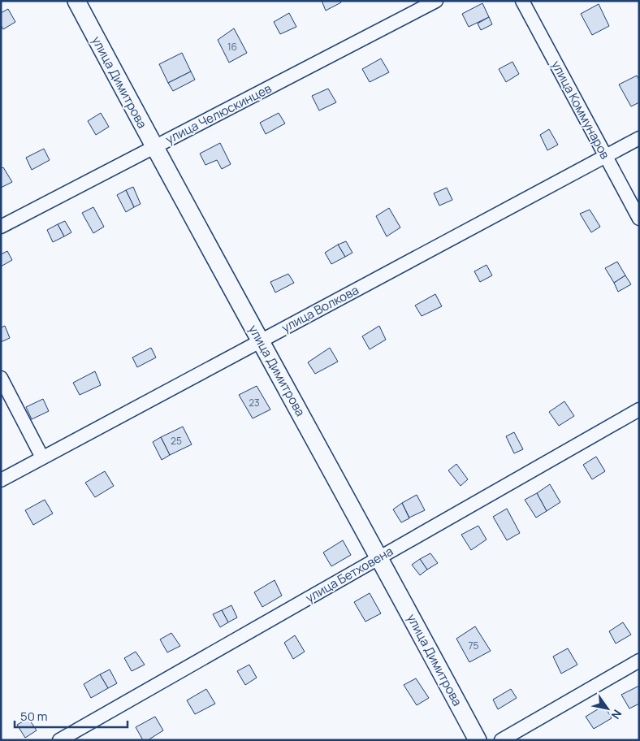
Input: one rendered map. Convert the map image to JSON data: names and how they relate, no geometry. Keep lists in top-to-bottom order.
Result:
{
  "streets": {
    "street": [
      "улица Димитрова",
      "улица Коммунаров",
      "улица Челюскинцев",
      "улица Волкова",
      "улица Бетховена"
    ]
  },
  "crossings": [
    ["улица Димитрова", "улица Челюскинцев"],
    ["улица Димитрова", "улица Волкова"],
    ["улица Димитрова", "улица Бетховена"],
    ["улица Коммунаров", "улица Волкова"]
  ],
  "house_numbers": [
    "16",
    "23",
    "25",
    "75"
  ],
  "scale_bar": "50 m",
  "north": "bottom right"
}
